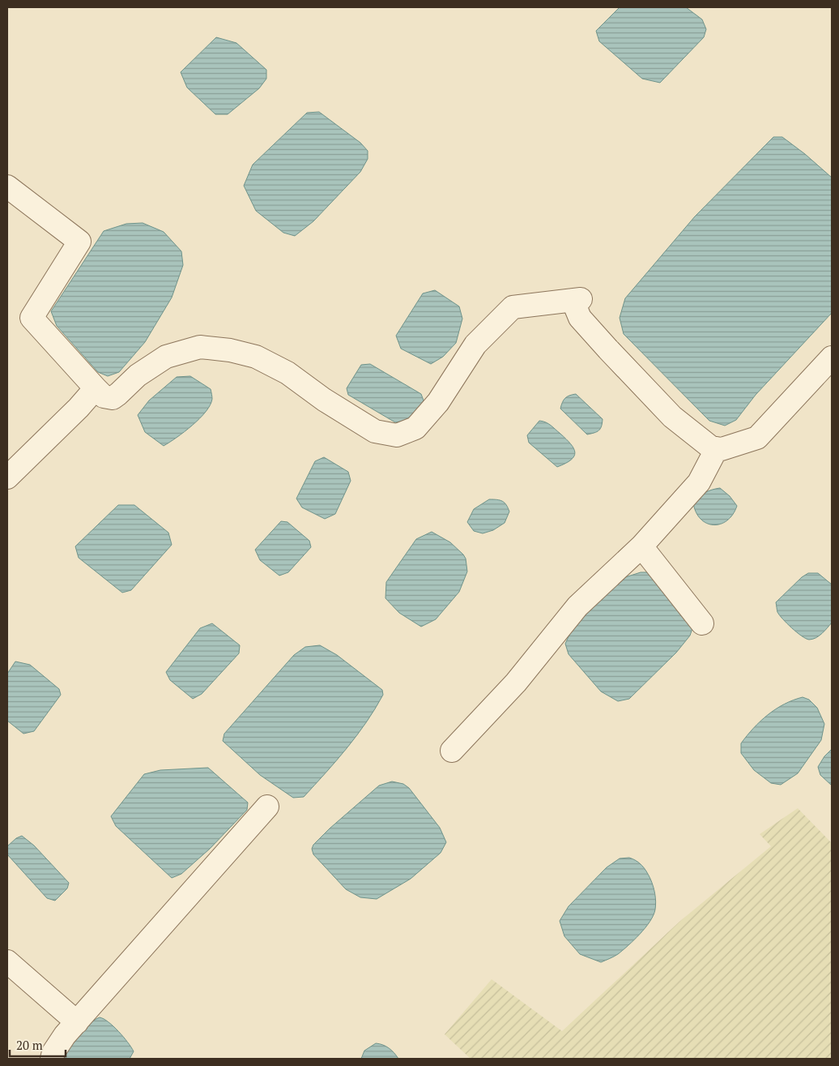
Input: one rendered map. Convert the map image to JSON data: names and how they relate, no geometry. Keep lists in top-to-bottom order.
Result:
{
  "scale_bar": "20 m"
}
